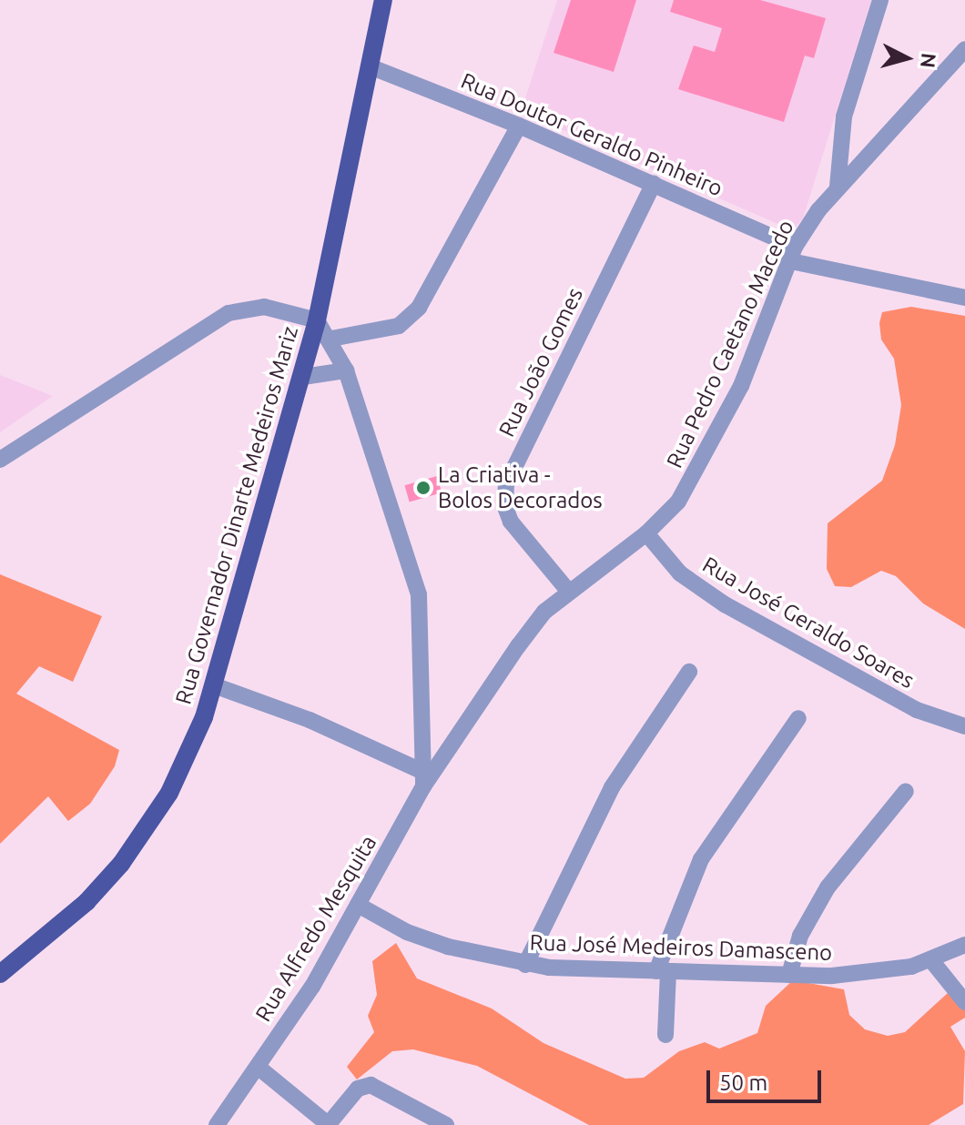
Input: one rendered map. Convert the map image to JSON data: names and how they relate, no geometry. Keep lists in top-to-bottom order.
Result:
{
  "streets": {
    "main road": ["Rua Governador Dinarte Medeiros Mariz"],
    "street": [
      "Rua Doutor Geraldo Pinheiro",
      "Rua Pedro Caetano Macedo",
      "Rua João Gomes",
      "Rua José Geraldo Soares",
      "Rua Alfredo Mesquita",
      "Rua José Medeiros Damasceno"
    ]
  },
  "crossings": [
    ["Rua Doutor Geraldo Pinheiro", "Rua Pedro Caetano Macedo"],
    ["Rua Doutor Geraldo Pinheiro", "Rua João Gomes"],
    ["Rua Doutor Geraldo Pinheiro", "Rua Governador Dinarte Medeiros Mariz"],
    ["Rua Pedro Caetano Macedo", "Rua João Gomes"],
    ["Rua Pedro Caetano Macedo", "Rua José Geraldo Soares"],
    ["Rua Pedro Caetano Macedo", "Rua Alfredo Mesquita"],
    ["Rua Alfredo Mesquita", "Rua José Medeiros Damasceno"]
  ],
  "places": ["La Criativa - Bolos Decorados"],
  "scale_bar": "50 m",
  "north": "right"
}
